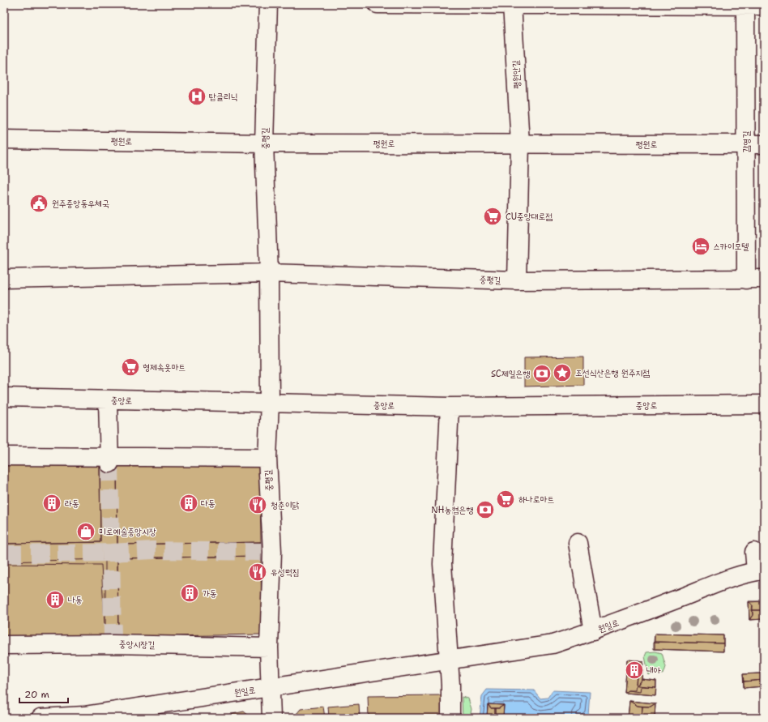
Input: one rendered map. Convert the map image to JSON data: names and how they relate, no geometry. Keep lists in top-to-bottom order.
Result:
{
  "streets": {
    "street": [
      "평원안길",
      "중평길",
      "평원로",
      "감영길",
      "중앙로",
      "원일로",
      "중앙시장길"
    ]
  },
  "crossings": [
    ["평원안길", "중평길"],
    ["평원안길", "평원로"],
    ["중평길", "평원로"],
    ["중평길", "중앙로"],
    ["중평길", "원일로"],
    ["중평길", "중앙시장길"],
    ["평원로", "감영길"]
  ],
  "places": {
    "hospital": ["탑클리닉"],
    "public building": ["원주중앙동우체국"],
    "supermarket": ["CU중앙대로점", "형제속옷마트", "하나로마트"],
    "hotel": ["스카이모텔"],
    "place": ["조선식산은행 원주지점"],
    "bank": ["SC제일은행", "NH농협은행"],
    "building": [
      "라동",
      "다동",
      "가동",
      "나동",
      "내아"
    ],
    "restaurant": ["청춘이닭", "유성떡집"],
    "shop": ["미로예술중앙시장"]
  },
  "scale_bar": "20 m"
}
